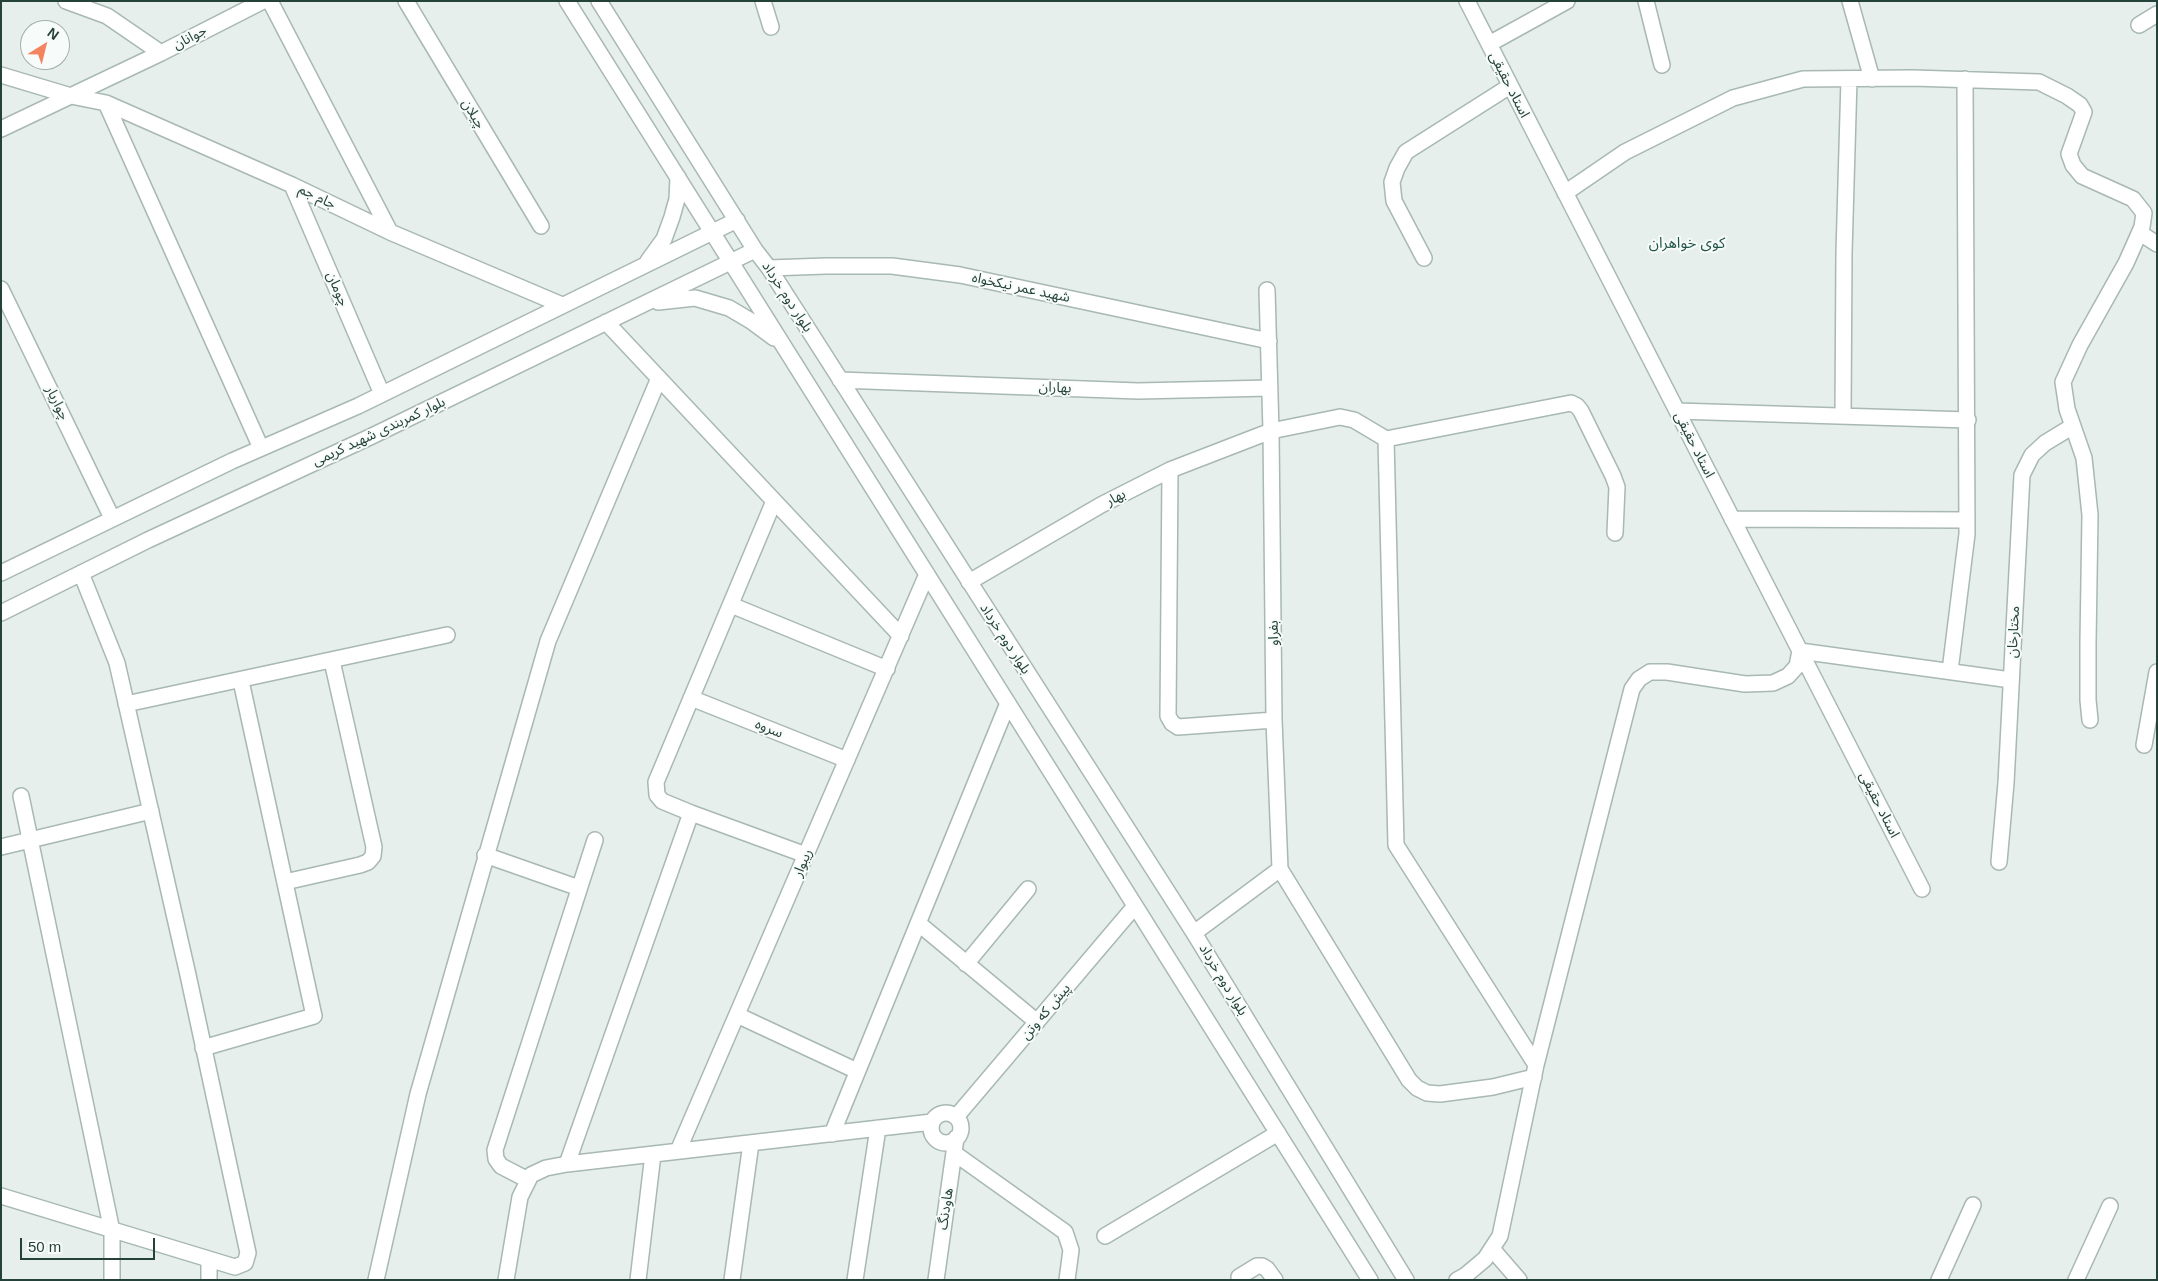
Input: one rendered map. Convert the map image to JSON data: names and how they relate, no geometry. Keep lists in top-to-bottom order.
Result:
{
  "streets": {
    "street": [
      "جوانان",
      "استاد حقیقی",
      "چیلان",
      "جام جم",
      "شهید عمر نیکخواه",
      "چومان",
      "بلوار دوم خرداد",
      "بهاران",
      "چواریار",
      "بلوار کمربندی شهید کریمی",
      "بهار",
      "مختارخان",
      "بفراو",
      "سروه",
      "ریبوار",
      "پیش که وتن",
      "هاودنگ"
    ]
  },
  "crossings": [
    ["جام جم", "چومان"],
    ["شهید عمر نیکخواه", "بلوار دوم خرداد"],
    ["شهید عمر نیکخواه", "بفراو"],
    ["بلوار دوم خرداد", "بهاران"],
    ["بلوار دوم خرداد", "بلوار کمربندی شهید کریمی"],
    ["بلوار دوم خرداد", "بهار"],
    ["بلوار دوم خرداد", "ریبوار"],
    ["بلوار دوم خرداد", "پیش که وتن"],
    ["بهاران", "بفراو"],
    ["بهار", "بفراو"],
    ["سروه", "ریبوار"],
    ["پیش که وتن", "هاودنگ"]
  ],
  "districts": ["کوی خواهران"],
  "scale_bar": "50 m",
  "north": "top right"
}
